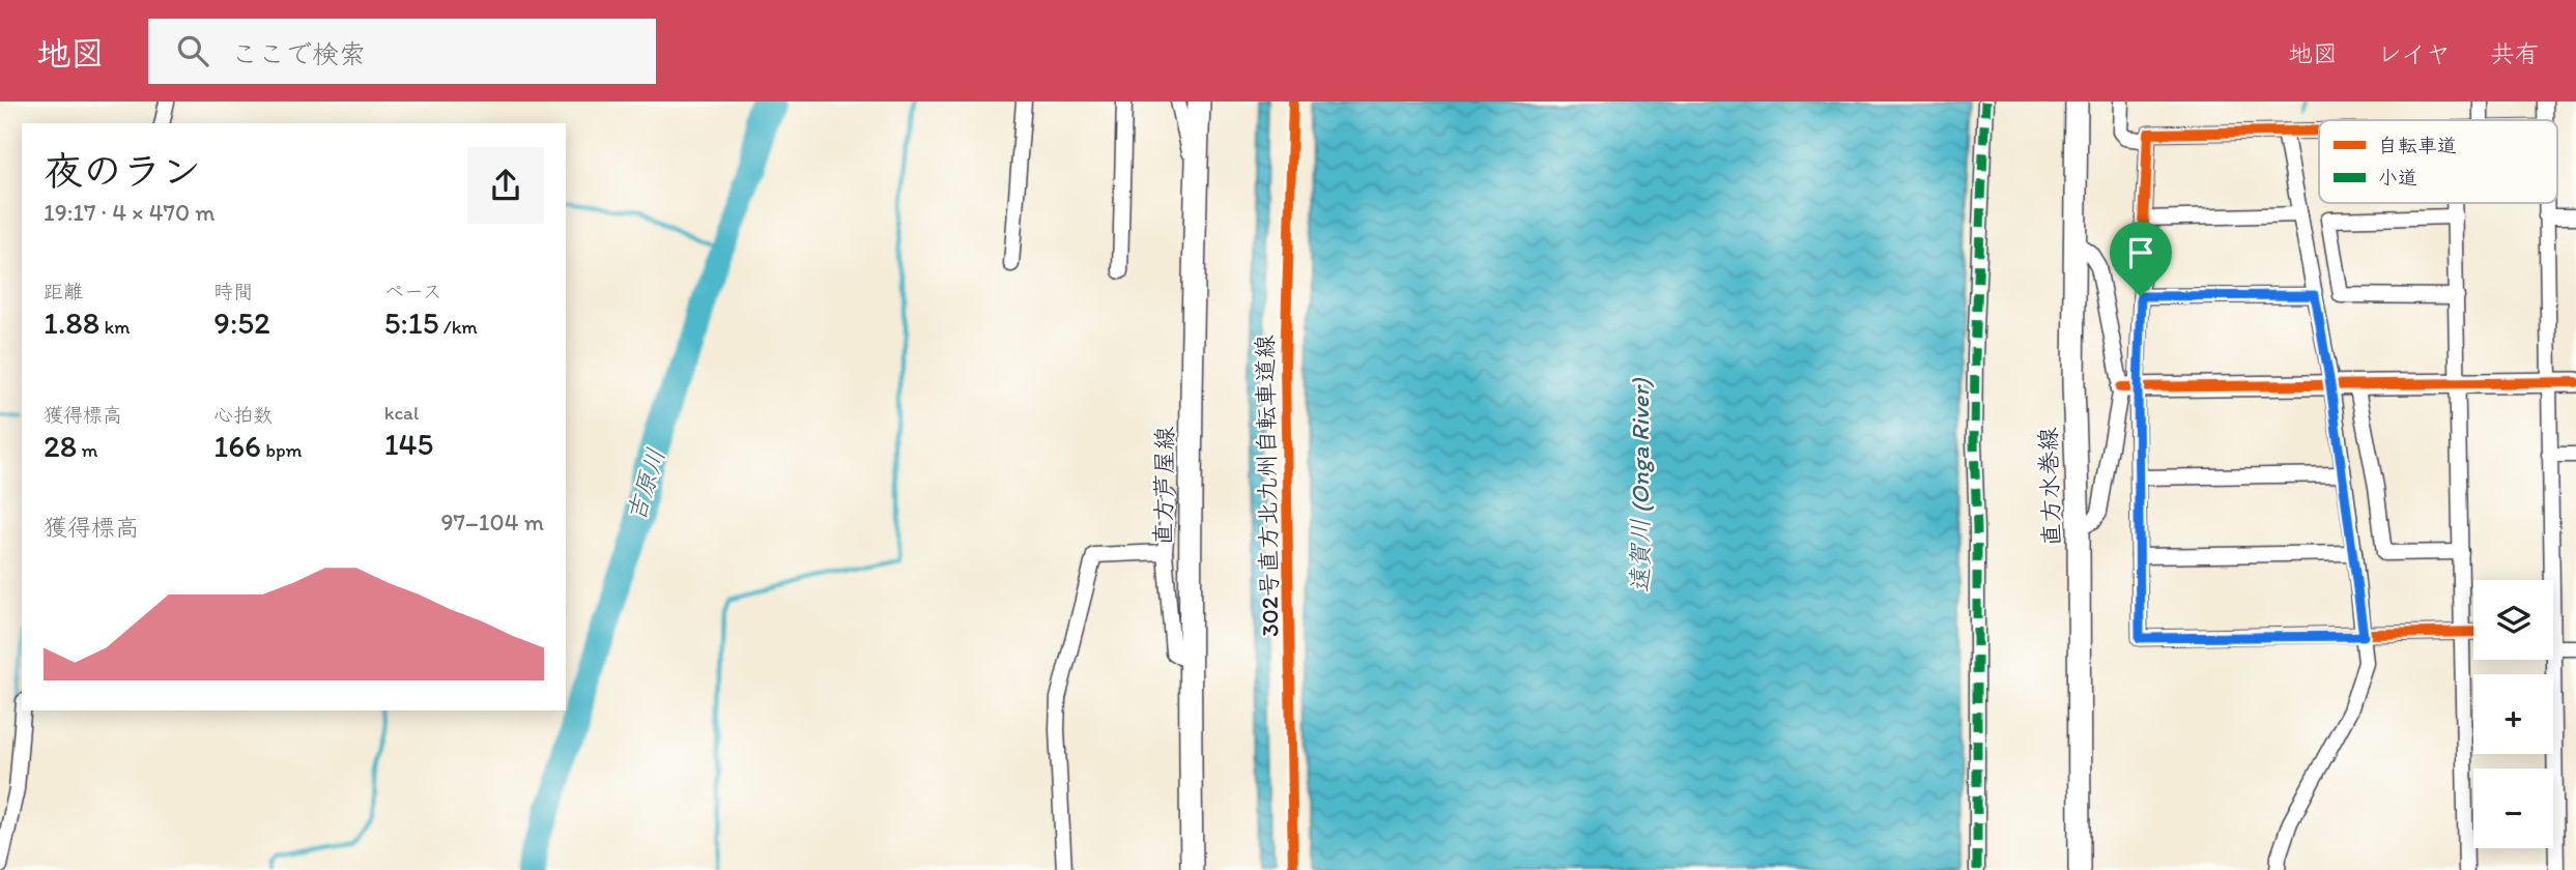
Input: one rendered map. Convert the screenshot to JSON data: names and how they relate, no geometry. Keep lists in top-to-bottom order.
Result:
{
  "streets": {
    "main road": ["直方芦屋線", "直方水巻線"],
    "cycle path": ["302号直方北九州自転車道線"]
  },
  "water": ["吉原川", "遠賀川 (Onga River)"],
  "legend": ["自転車道", "小道"],
  "page": {
    "header": "地図",
    "search": "ここで検索",
    "nav": ["地図", "レイヤ", "共有"],
    "heading": ["夜のラン", "19:17 · 4 × 470 m"],
    "stats": [
      ["距離", "1.88 km"],
      ["時間", "9:52"],
      ["ペース", "5:15 /km"],
      ["獲得標高", "28 m"],
      ["心拍数", "166 bpm"],
      ["kcal", "145"]
    ],
    "chart": ["獲得標高", "97–104 m"],
    "map_buttons": ["+", "−"]
  }
}
